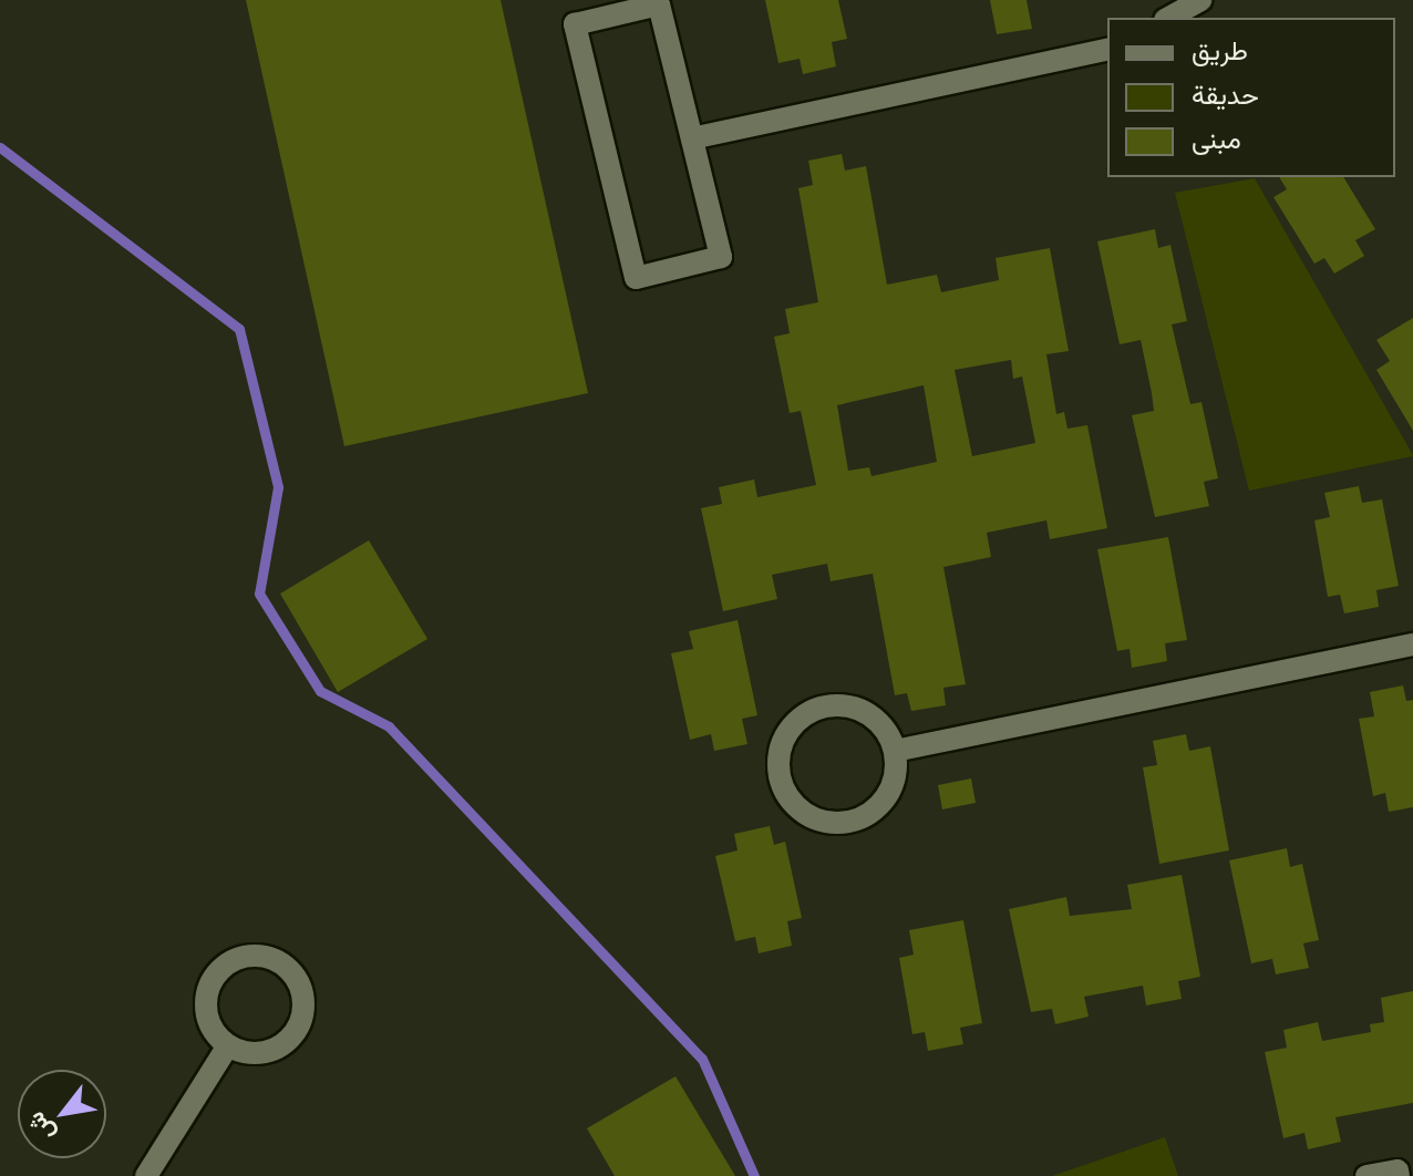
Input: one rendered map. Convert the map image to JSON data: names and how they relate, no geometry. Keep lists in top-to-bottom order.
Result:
{
  "legend": ["طريق", "حديقة", "مبنى"],
  "north": "bottom left"
}
